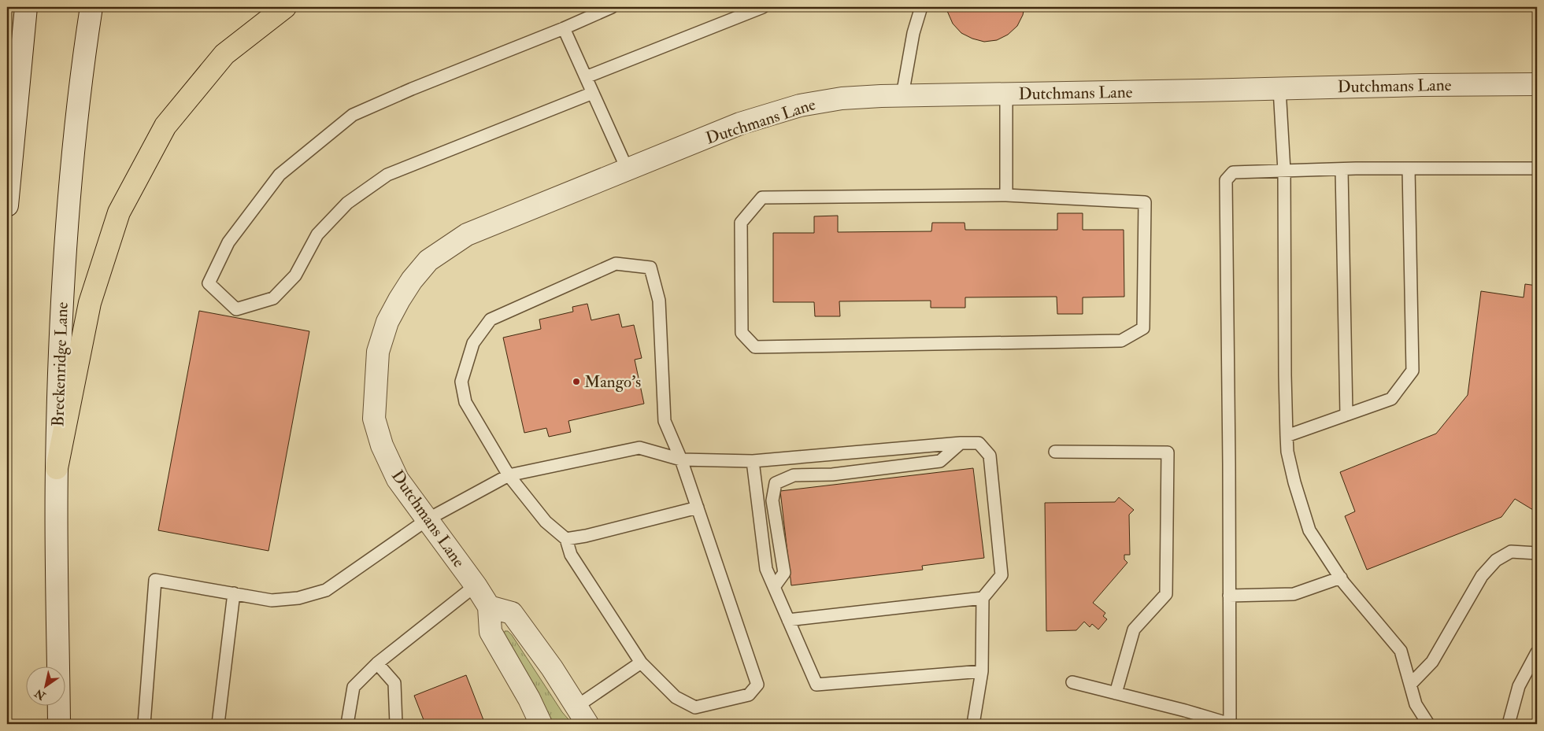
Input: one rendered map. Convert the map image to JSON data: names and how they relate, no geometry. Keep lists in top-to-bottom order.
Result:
{
  "streets": {
    "street": ["Dutchmans Lane", "Breckenridge Lane"]
  },
  "places": ["Mango's"],
  "north": "bottom left"
}
